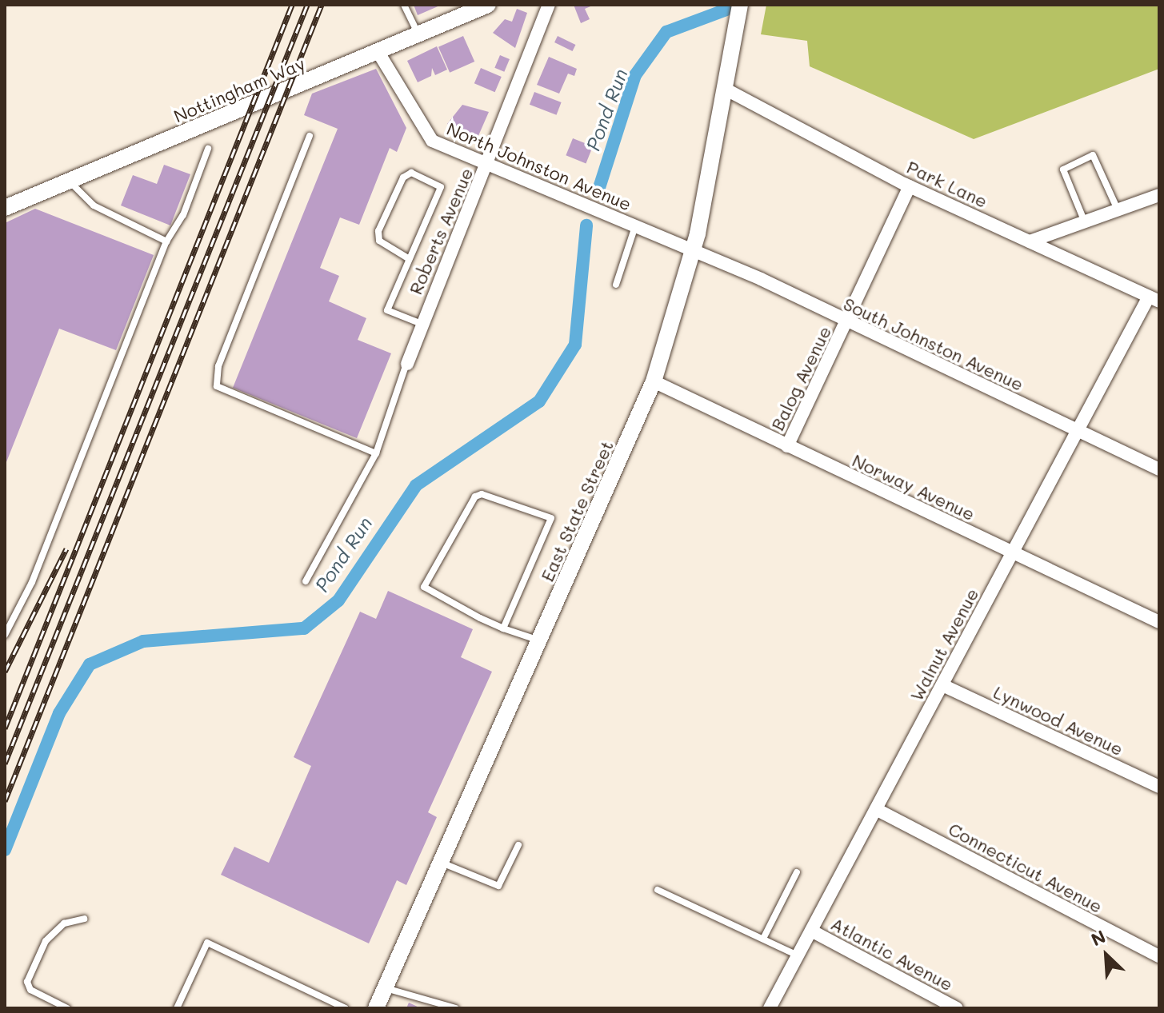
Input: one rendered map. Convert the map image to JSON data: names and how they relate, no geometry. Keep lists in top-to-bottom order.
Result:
{
  "streets": {
    "street": [
      "Nottingham Way",
      "North Johnston Avenue",
      "Park Lane",
      "Roberts Avenue",
      "South Johnston Avenue",
      "Balog Avenue",
      "Norway Avenue",
      "East State Street",
      "Walnut Avenue",
      "Lynwood Avenue",
      "Connecticut Avenue",
      "Atlantic Avenue"
    ]
  },
  "crossings": [
    ["Nottingham Way", "North Johnston Avenue"],
    ["North Johnston Avenue", "Roberts Avenue"],
    ["North Johnston Avenue", "South Johnston Avenue"],
    ["North Johnston Avenue", "East State Street"],
    ["Park Lane", "Balog Avenue"],
    ["Park Lane", "East State Street"],
    ["Park Lane", "Walnut Avenue"],
    ["South Johnston Avenue", "Balog Avenue"],
    ["South Johnston Avenue", "East State Street"],
    ["South Johnston Avenue", "Walnut Avenue"],
    ["Balog Avenue", "Norway Avenue"],
    ["Norway Avenue", "East State Street"],
    ["Norway Avenue", "Walnut Avenue"],
    ["Walnut Avenue", "Lynwood Avenue"],
    ["Walnut Avenue", "Connecticut Avenue"],
    ["Walnut Avenue", "Atlantic Avenue"]
  ],
  "water": ["Pond Run"],
  "north": "top left"
}
